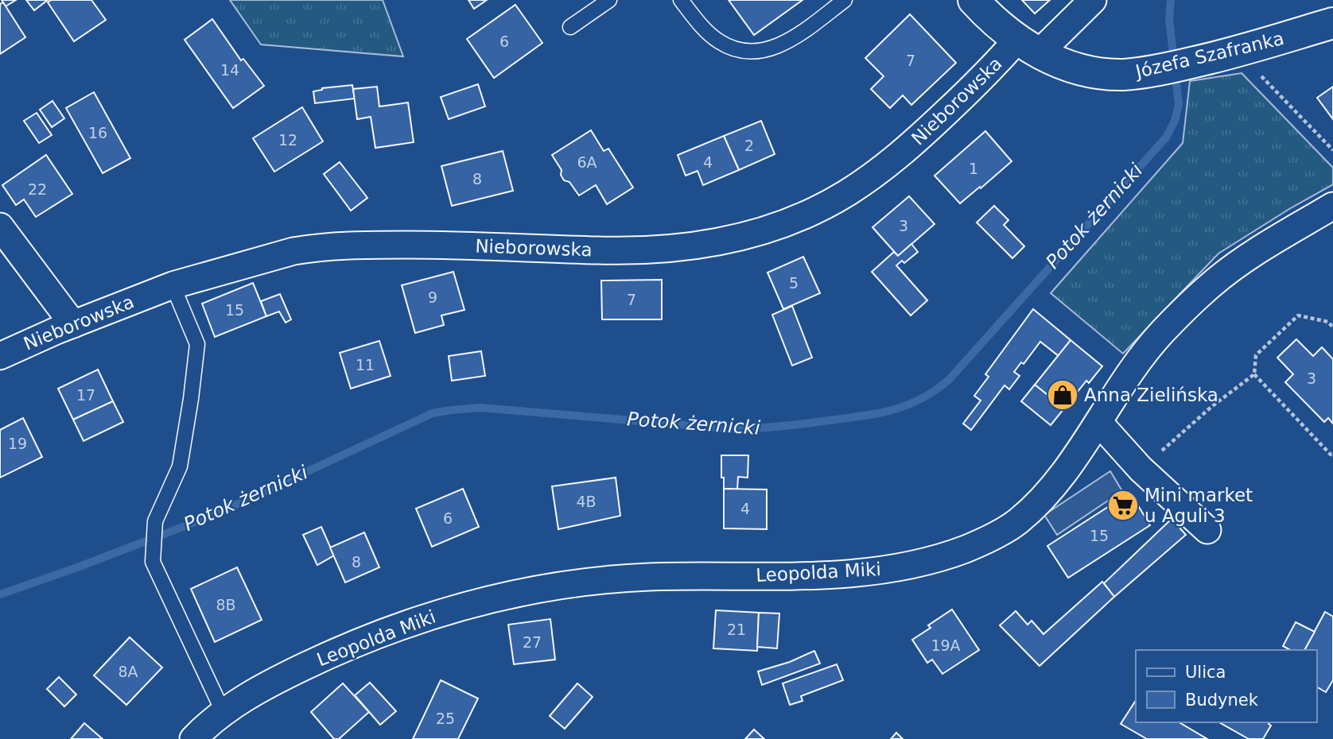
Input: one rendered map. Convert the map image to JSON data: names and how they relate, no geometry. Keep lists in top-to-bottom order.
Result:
{
  "streets": {
    "street": ["Józefa Szafranka", "Nieborowska", "Leopolda Miki"]
  },
  "crossings": [
    ["Józefa Szafranka", "Nieborowska"]
  ],
  "water": ["Potok żernicki"],
  "places": {
    "shop": ["Anna Zielińska"],
    "supermarket": ["Mini market u Aguli 3"]
  },
  "house_numbers": [
    "6",
    "7",
    "14",
    "16",
    "12",
    "2",
    "6A",
    "4",
    "1",
    "8",
    "22",
    "3",
    "5",
    "9",
    "7",
    "15",
    "11",
    "3",
    "17",
    "19",
    "4B",
    "4",
    "6",
    "15",
    "8",
    "8B",
    "21",
    "27",
    "19A",
    "8A",
    "25"
  ],
  "legend": ["Ulica", "Budynek"]
}
